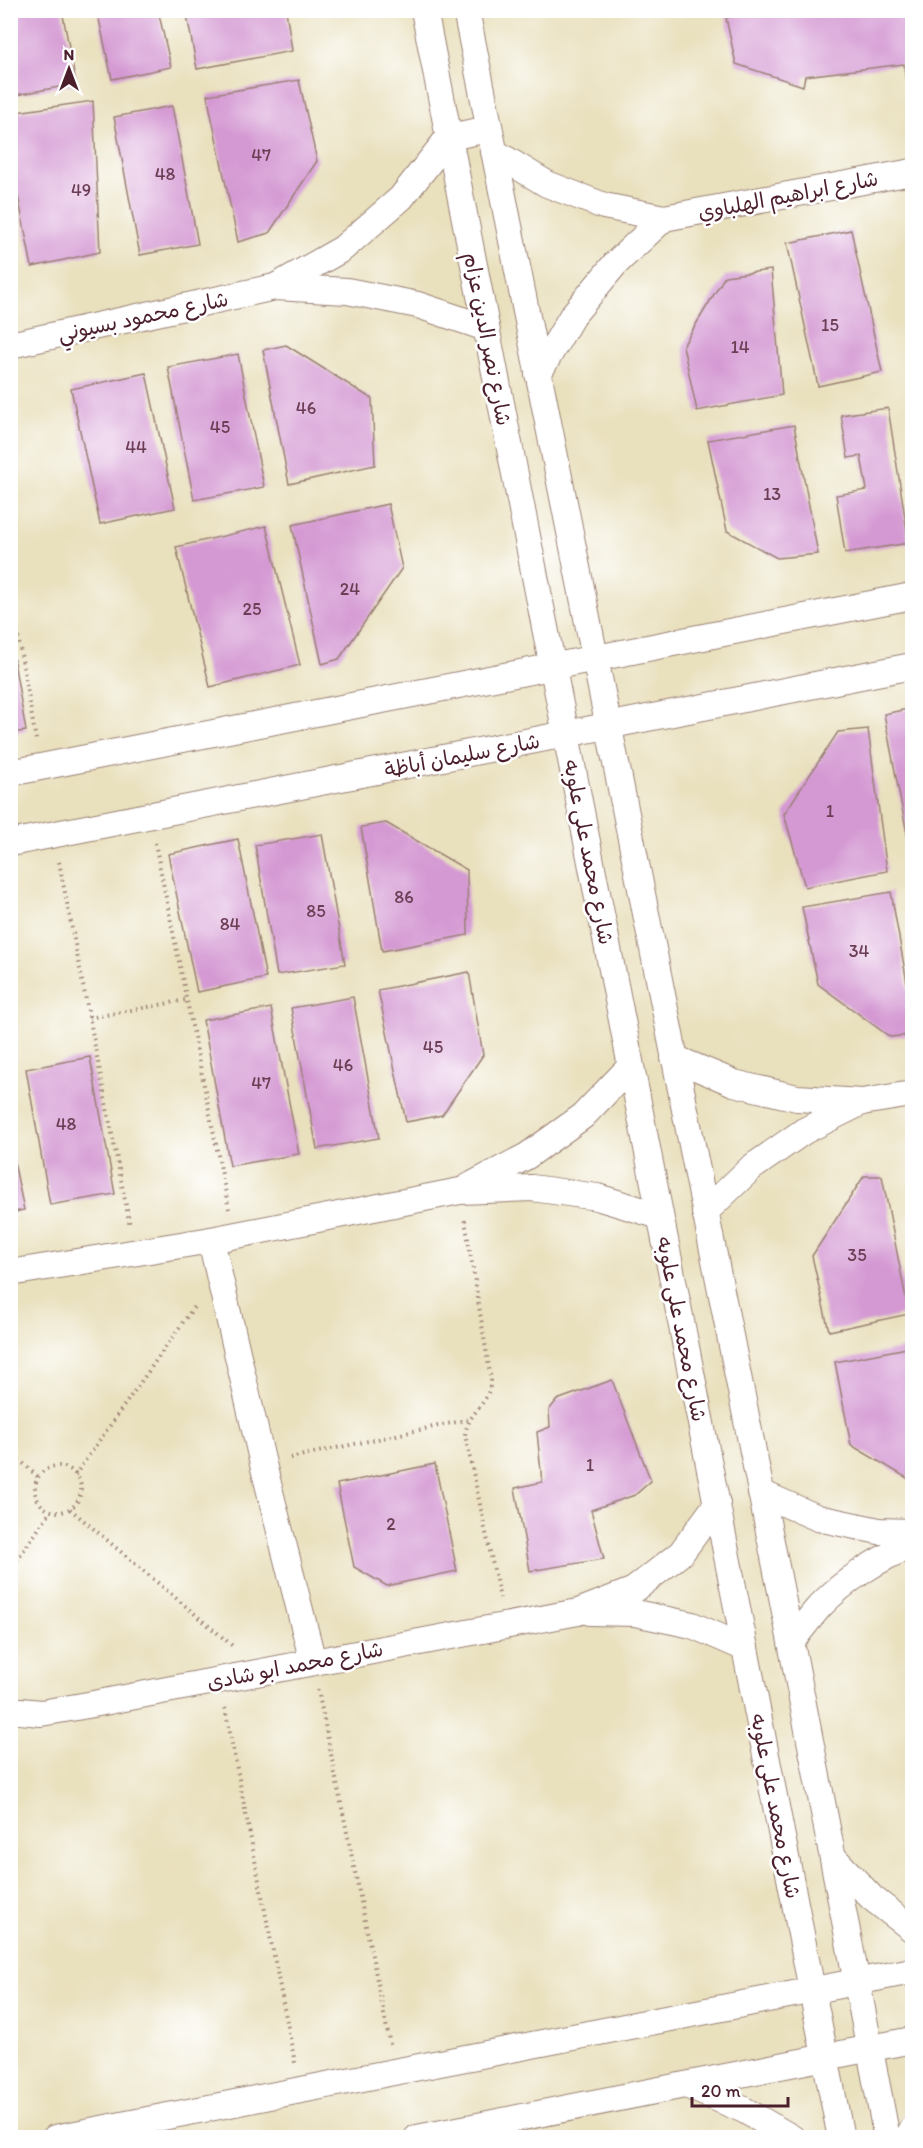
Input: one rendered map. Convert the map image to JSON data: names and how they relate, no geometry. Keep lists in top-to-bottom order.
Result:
{
  "streets": {
    "street": [
      "شارع ابراهيم الهلباوي",
      "شارع محمود بسيوني",
      "شارع نصر الدين عزام",
      "شارع سليمان أباظة",
      "شارع محمد على علوبه",
      "شارع محمد ابو شادى"
    ]
  },
  "crossings": [
    ["شارع ابراهيم الهلباوي", "شارع نصر الدين عزام"],
    ["شارع محمود بسيوني", "شارع نصر الدين عزام"],
    ["شارع نصر الدين عزام", "شارع محمد على علوبه"],
    ["شارع سليمان أباظة", "شارع محمد على علوبه"],
    ["شارع محمد على علوبه", "شارع محمد ابو شادى"]
  ],
  "house_numbers": [
    "47",
    "48",
    "49",
    "15",
    "14",
    "46",
    "45",
    "44",
    "13",
    "24",
    "25",
    "1",
    "86",
    "85",
    "84",
    "34",
    "45",
    "46",
    "47",
    "48",
    "35",
    "1",
    "2"
  ],
  "scale_bar": "20 m",
  "north": "top"
}
